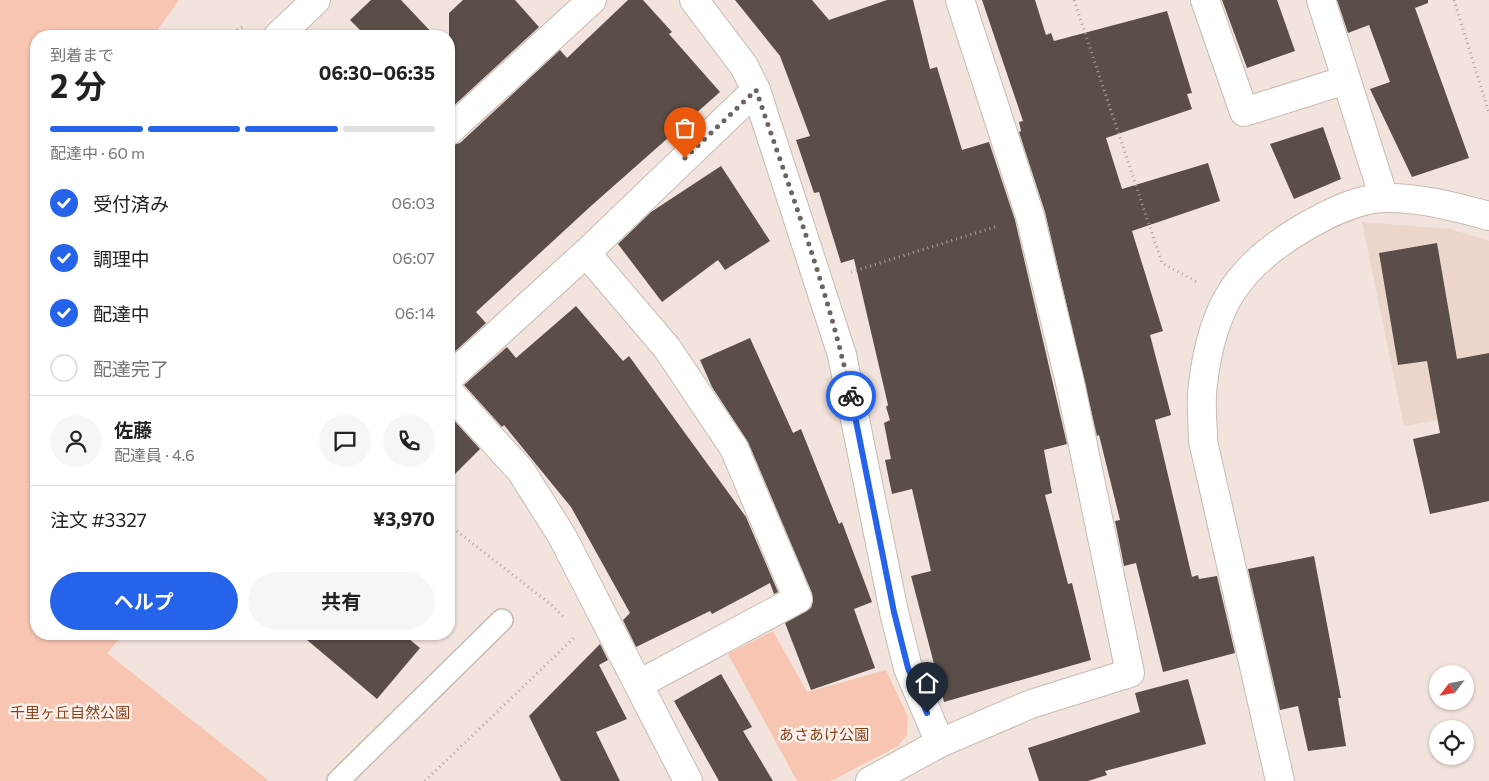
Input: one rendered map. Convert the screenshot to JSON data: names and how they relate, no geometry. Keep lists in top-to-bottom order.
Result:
{
  "parks": ["千里ヶ丘自然公園", "あさあけ公園"],
  "north": "bottom left",
  "page": {
    "heading": ["2 分", "到着まで", "06:30–06:35"],
    "panel": [
      "佐藤",
      "配達員 · 4.6",
      "注文 #3327",
      "¥3,970"
    ],
    "bar": "配達中 · 60 m",
    "list": [
      ["受付済み", "06:03"],
      ["調理中", "06:07"],
      ["配達中", "06:14"],
      "配達完了"
    ],
    "buttons": ["ヘルプ", "共有"]
  }
}
